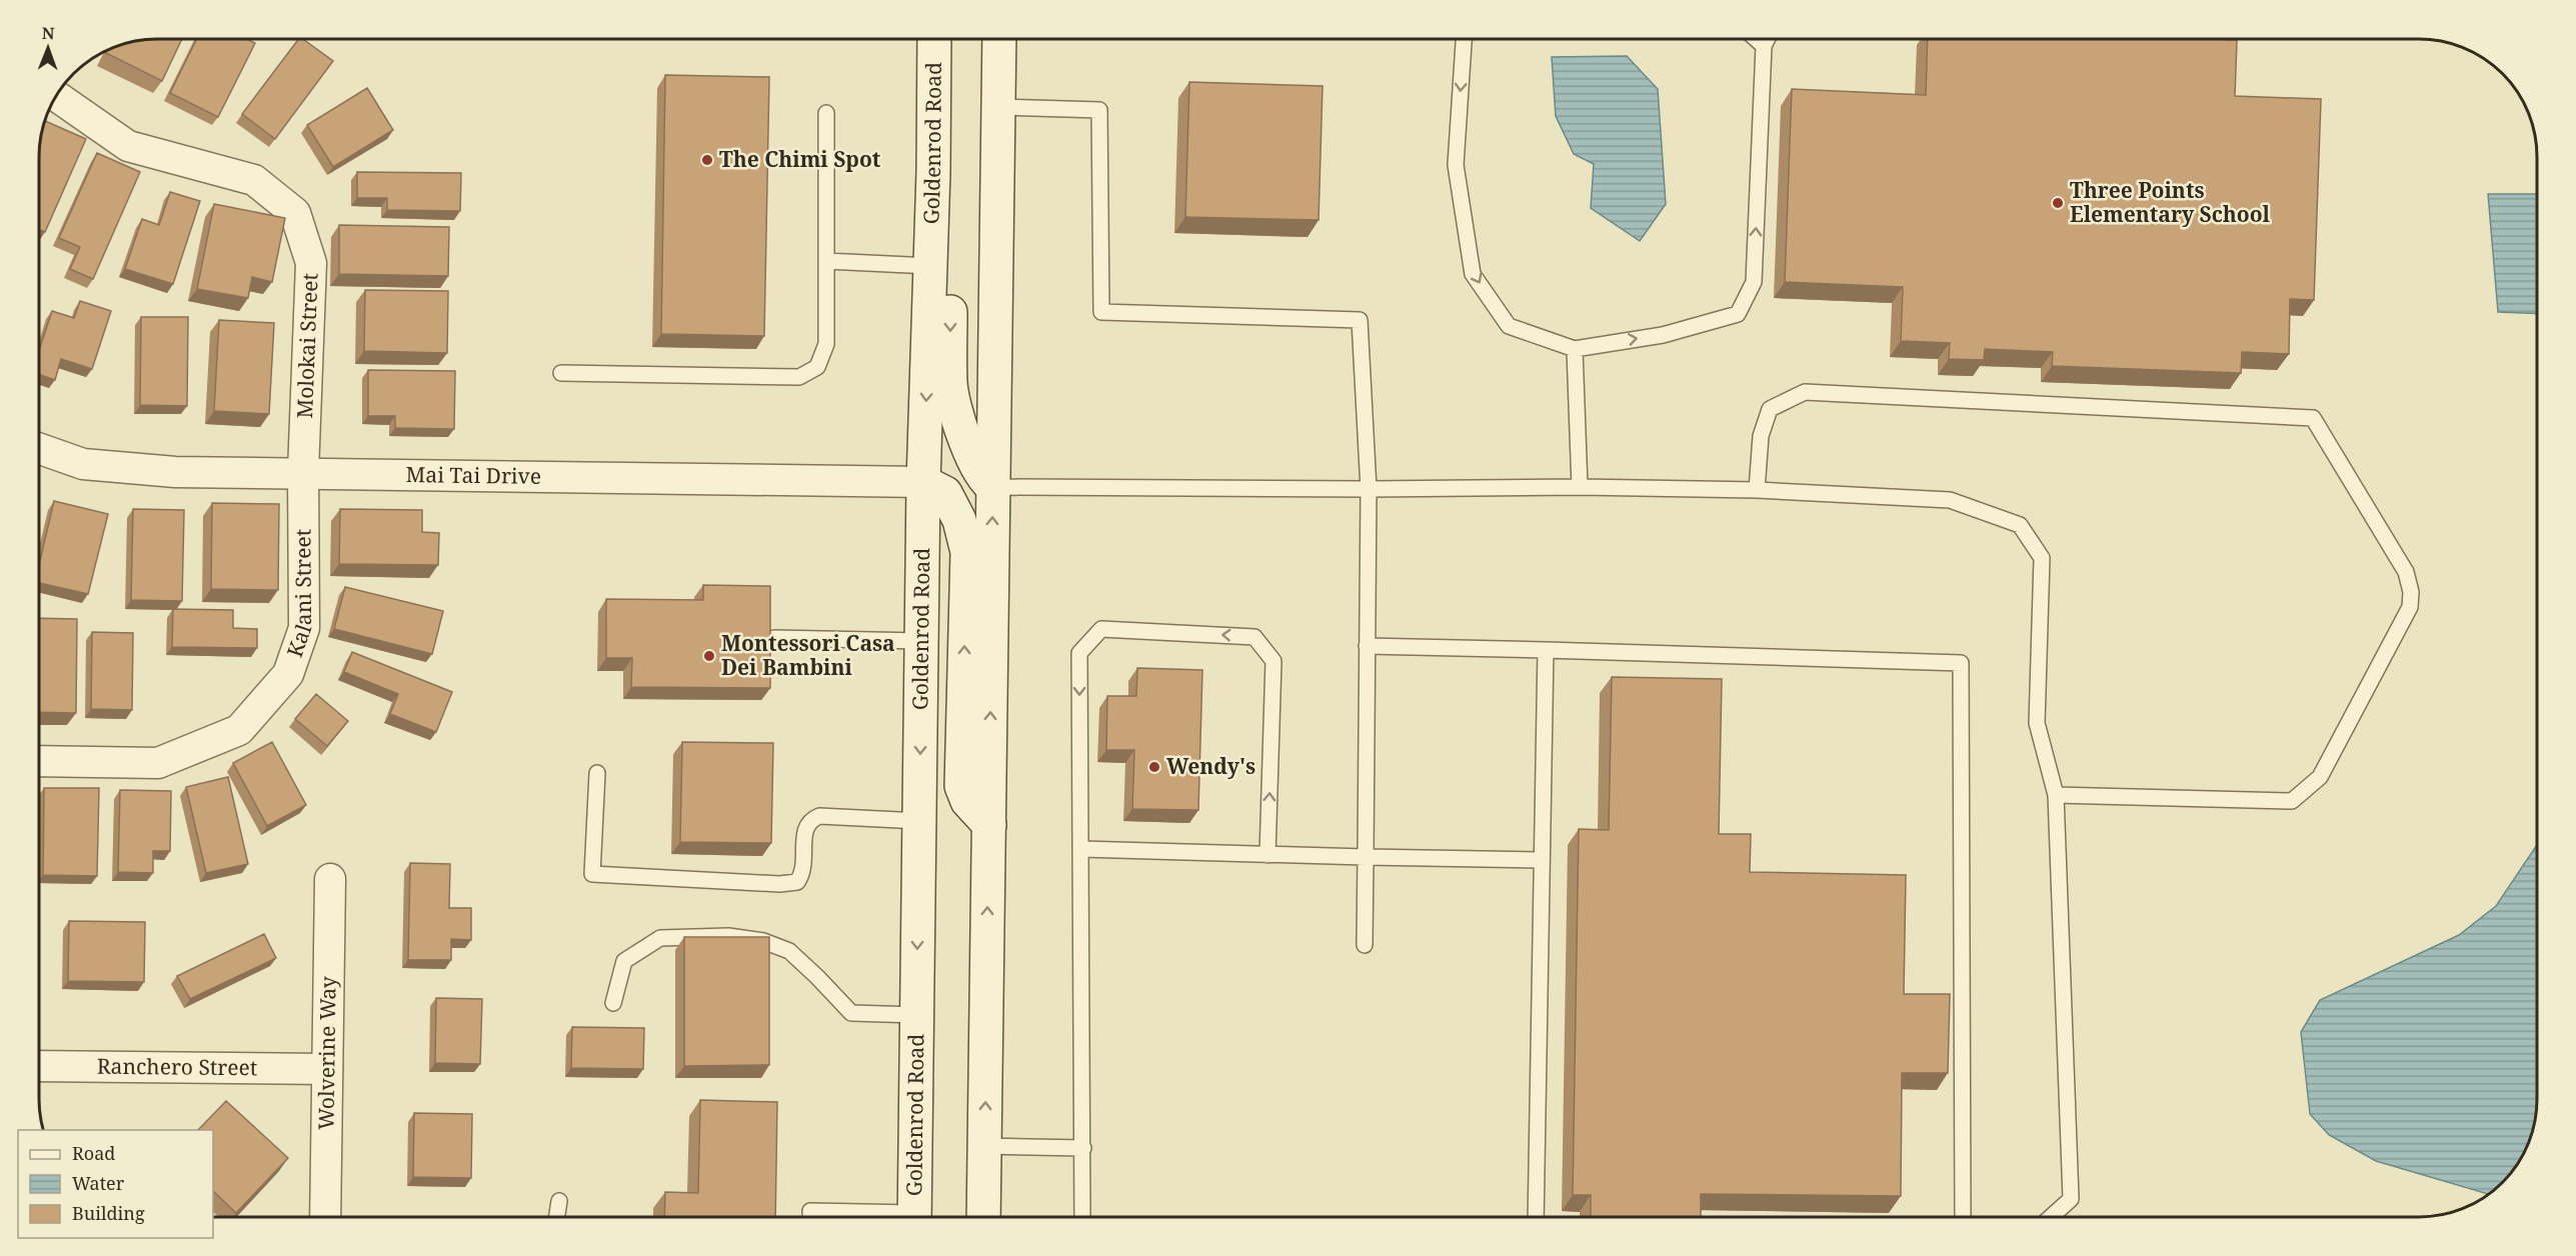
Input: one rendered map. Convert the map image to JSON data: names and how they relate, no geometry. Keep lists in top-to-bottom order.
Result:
{
  "streets": {
    "main road": ["Goldenrod Road"],
    "street": [
      "Molokai Street",
      "Mai Tai Drive",
      "Kalani Street",
      "Wolverine Way",
      "Ranchero Street"
    ]
  },
  "crossings": [
    ["Goldenrod Road", "Mai Tai Drive"],
    ["Molokai Street", "Mai Tai Drive"],
    ["Molokai Street", "Kalani Street"],
    ["Mai Tai Drive", "Kalani Street"],
    ["Wolverine Way", "Ranchero Street"]
  ],
  "places": [
    "The Chimi Spot",
    "Three Points Elementary School",
    "Montessori Casa Dei Bambini",
    "Wendy's"
  ],
  "legend": ["Road", "Water", "Building"],
  "north": "top"
}
